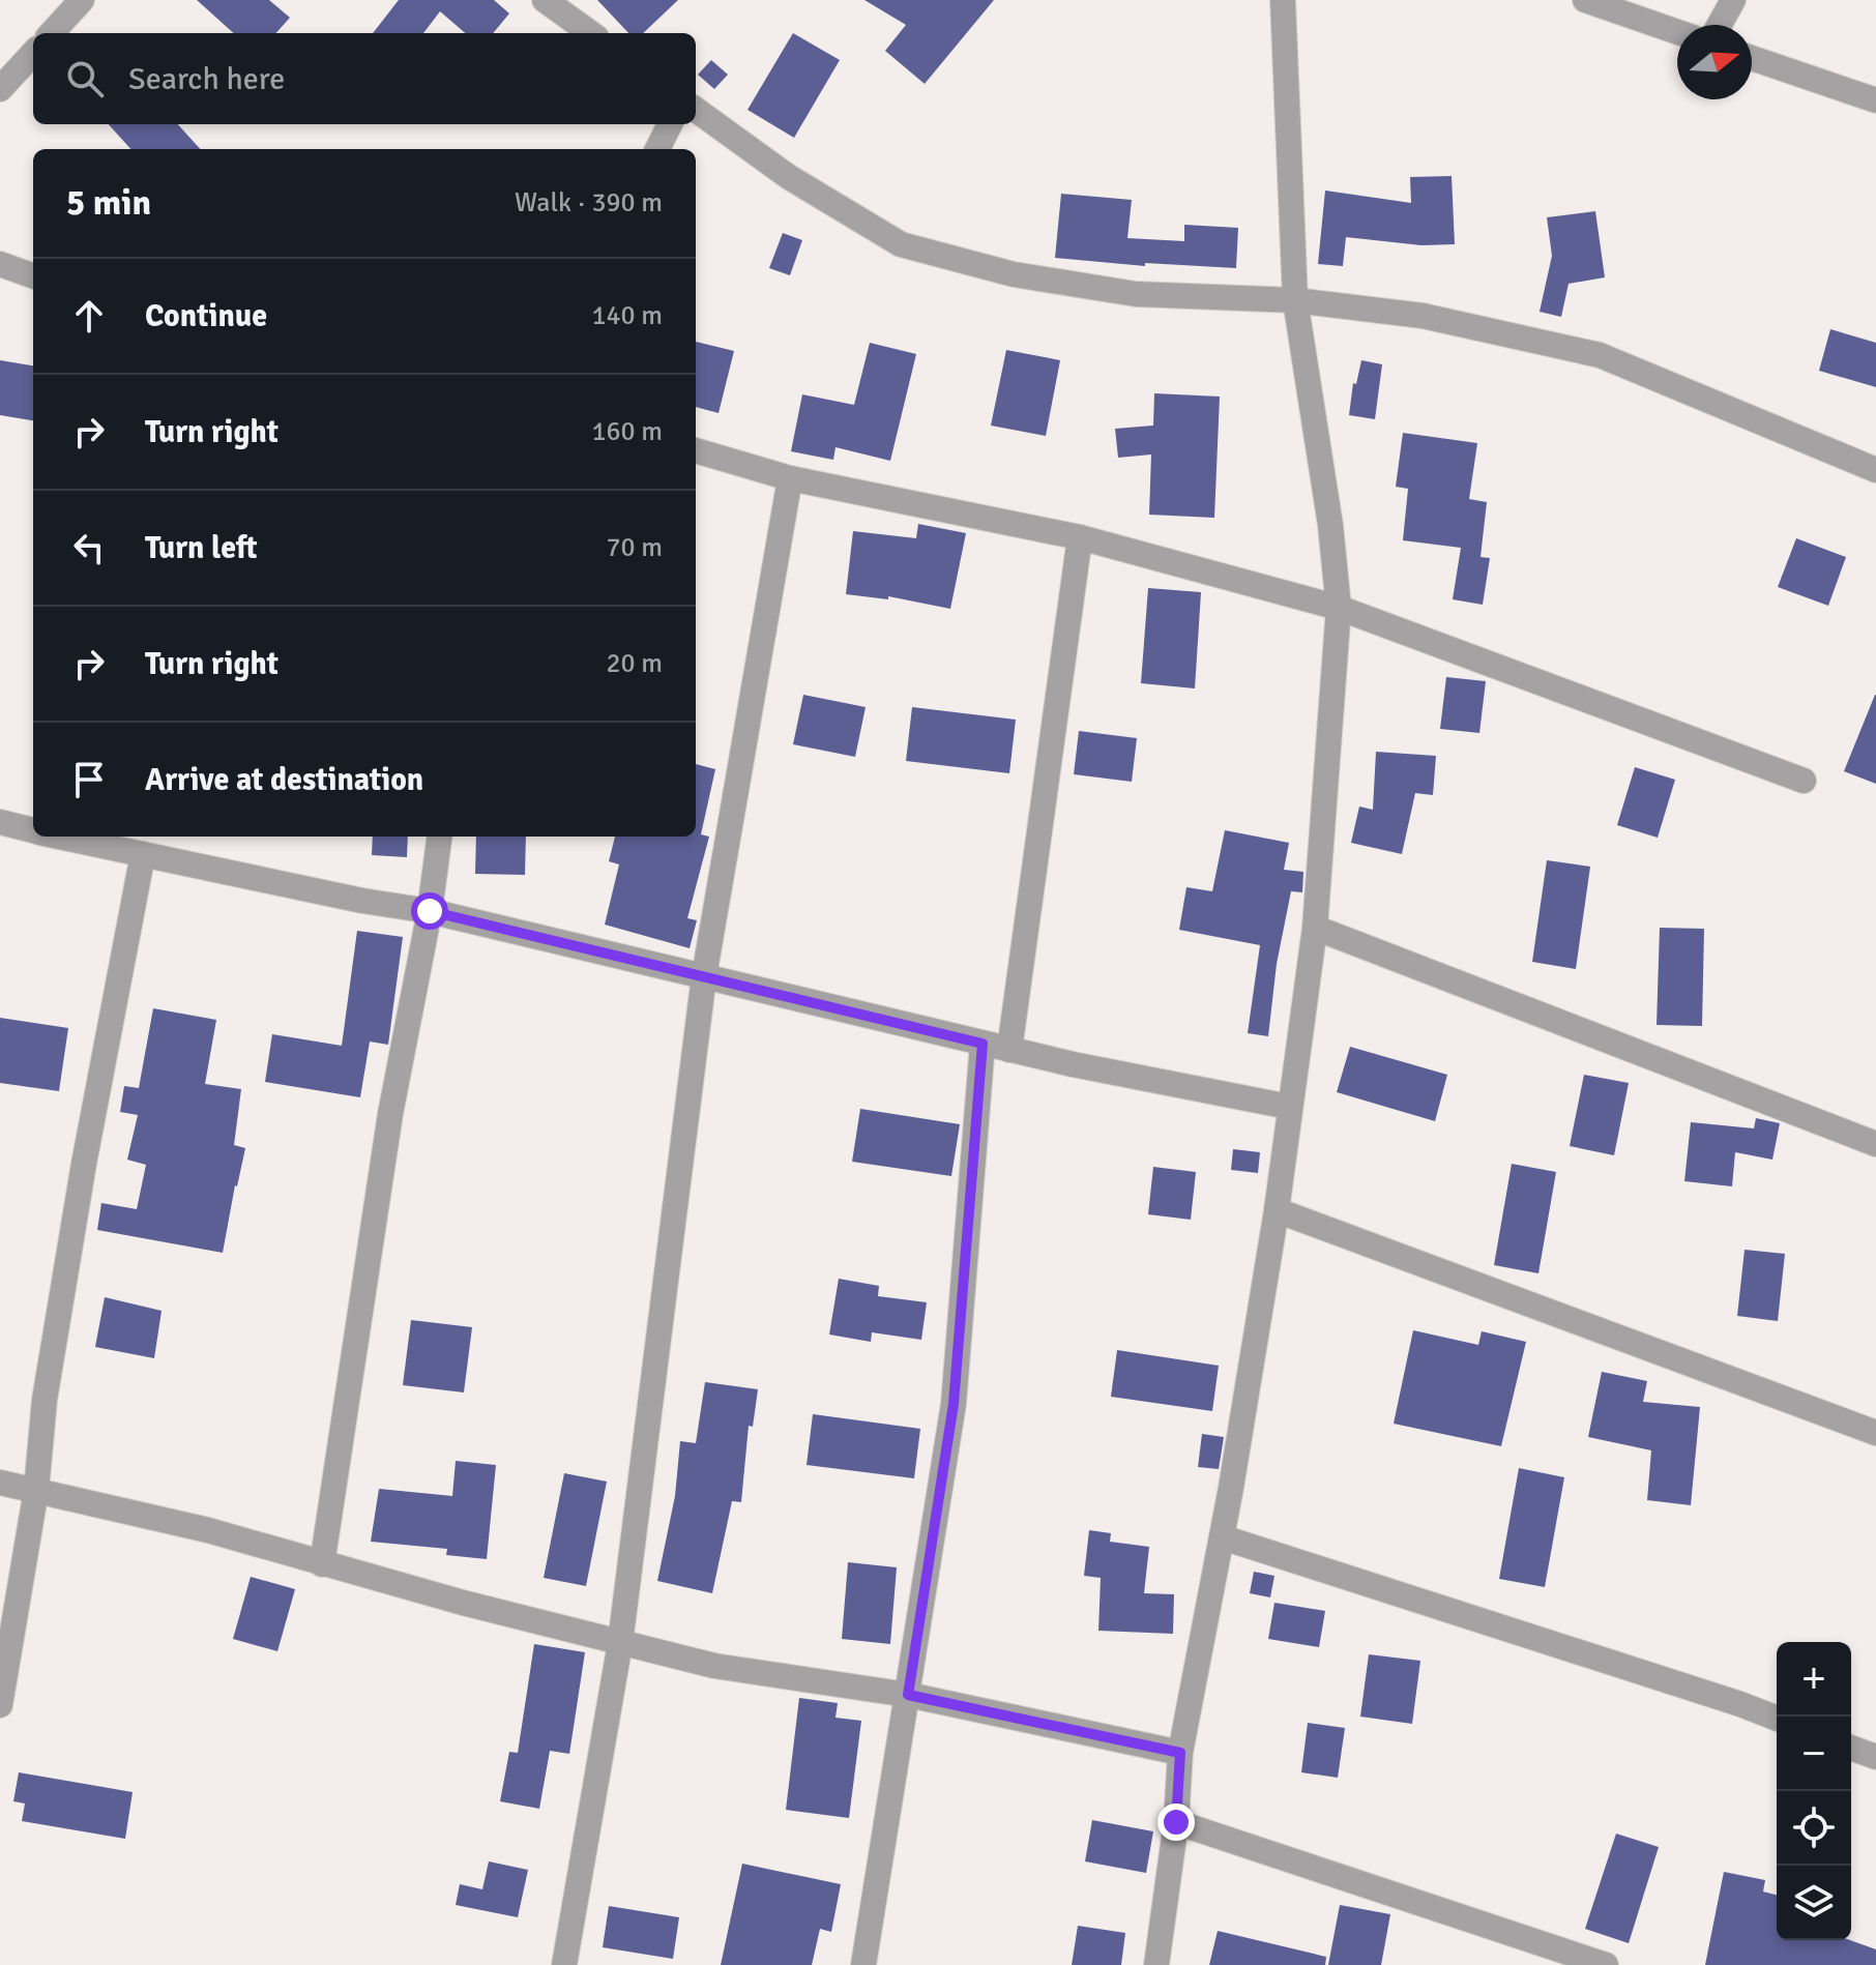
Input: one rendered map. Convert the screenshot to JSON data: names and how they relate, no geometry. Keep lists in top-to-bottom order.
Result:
{
  "north": "right",
  "page": {
    "search": "Search here",
    "heading": ["5 min", "Walk · 390 m"],
    "list": [
      ["Continue", "140 m"],
      ["Turn right", "160 m"],
      ["Turn left", "70 m"],
      ["Turn right", "20 m"],
      "Arrive at destination"
    ],
    "map_buttons": ["+", "−"]
  }
}
